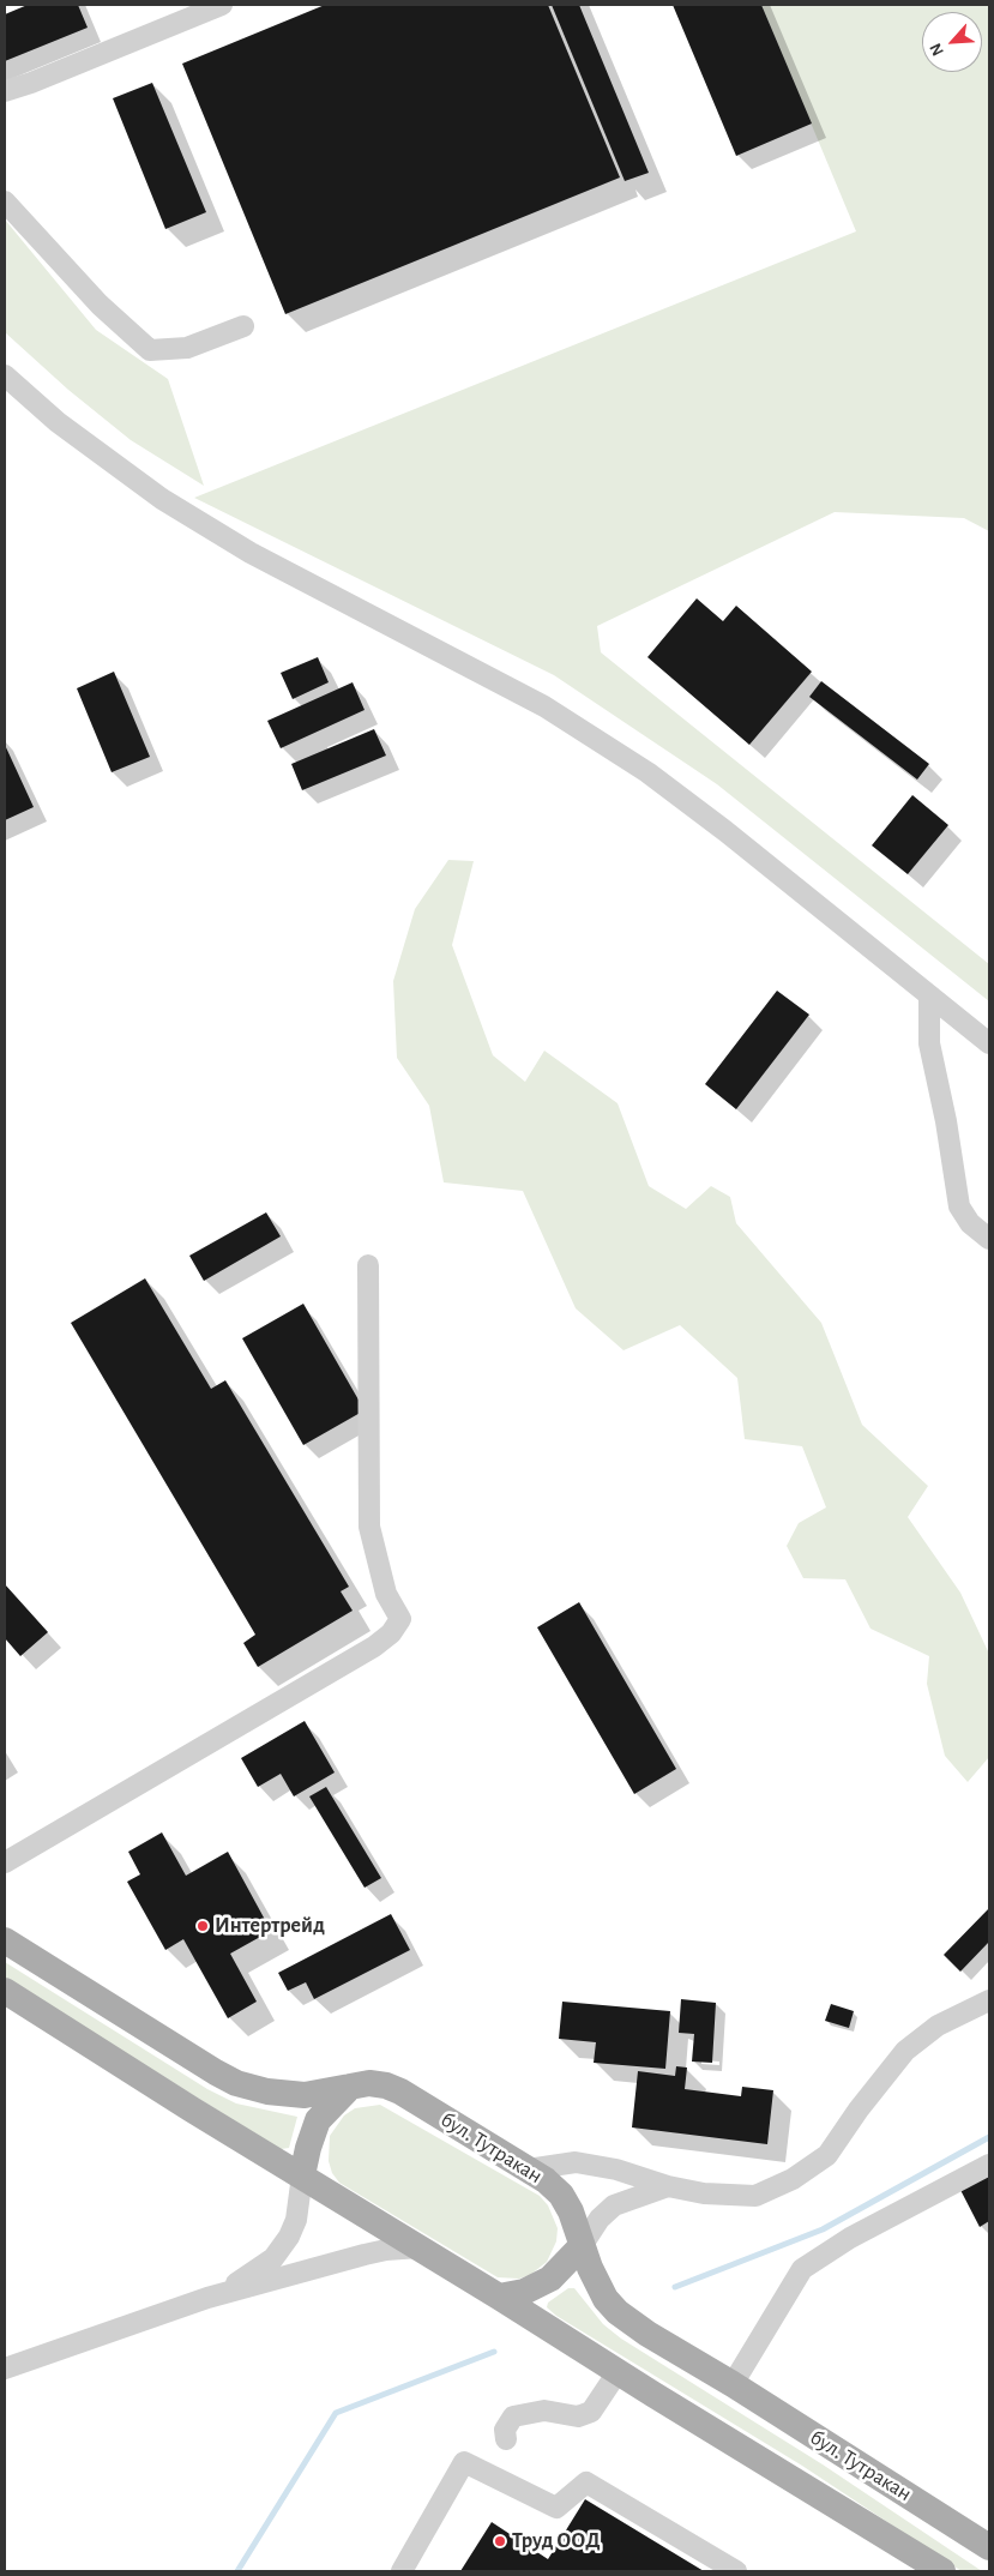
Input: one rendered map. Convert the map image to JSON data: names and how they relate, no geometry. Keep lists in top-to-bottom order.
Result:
{
  "streets": {
    "main road": ["бул. Тутракан"]
  },
  "places": ["Интертрейд", "Труд ООД"],
  "north": "bottom left"
}
